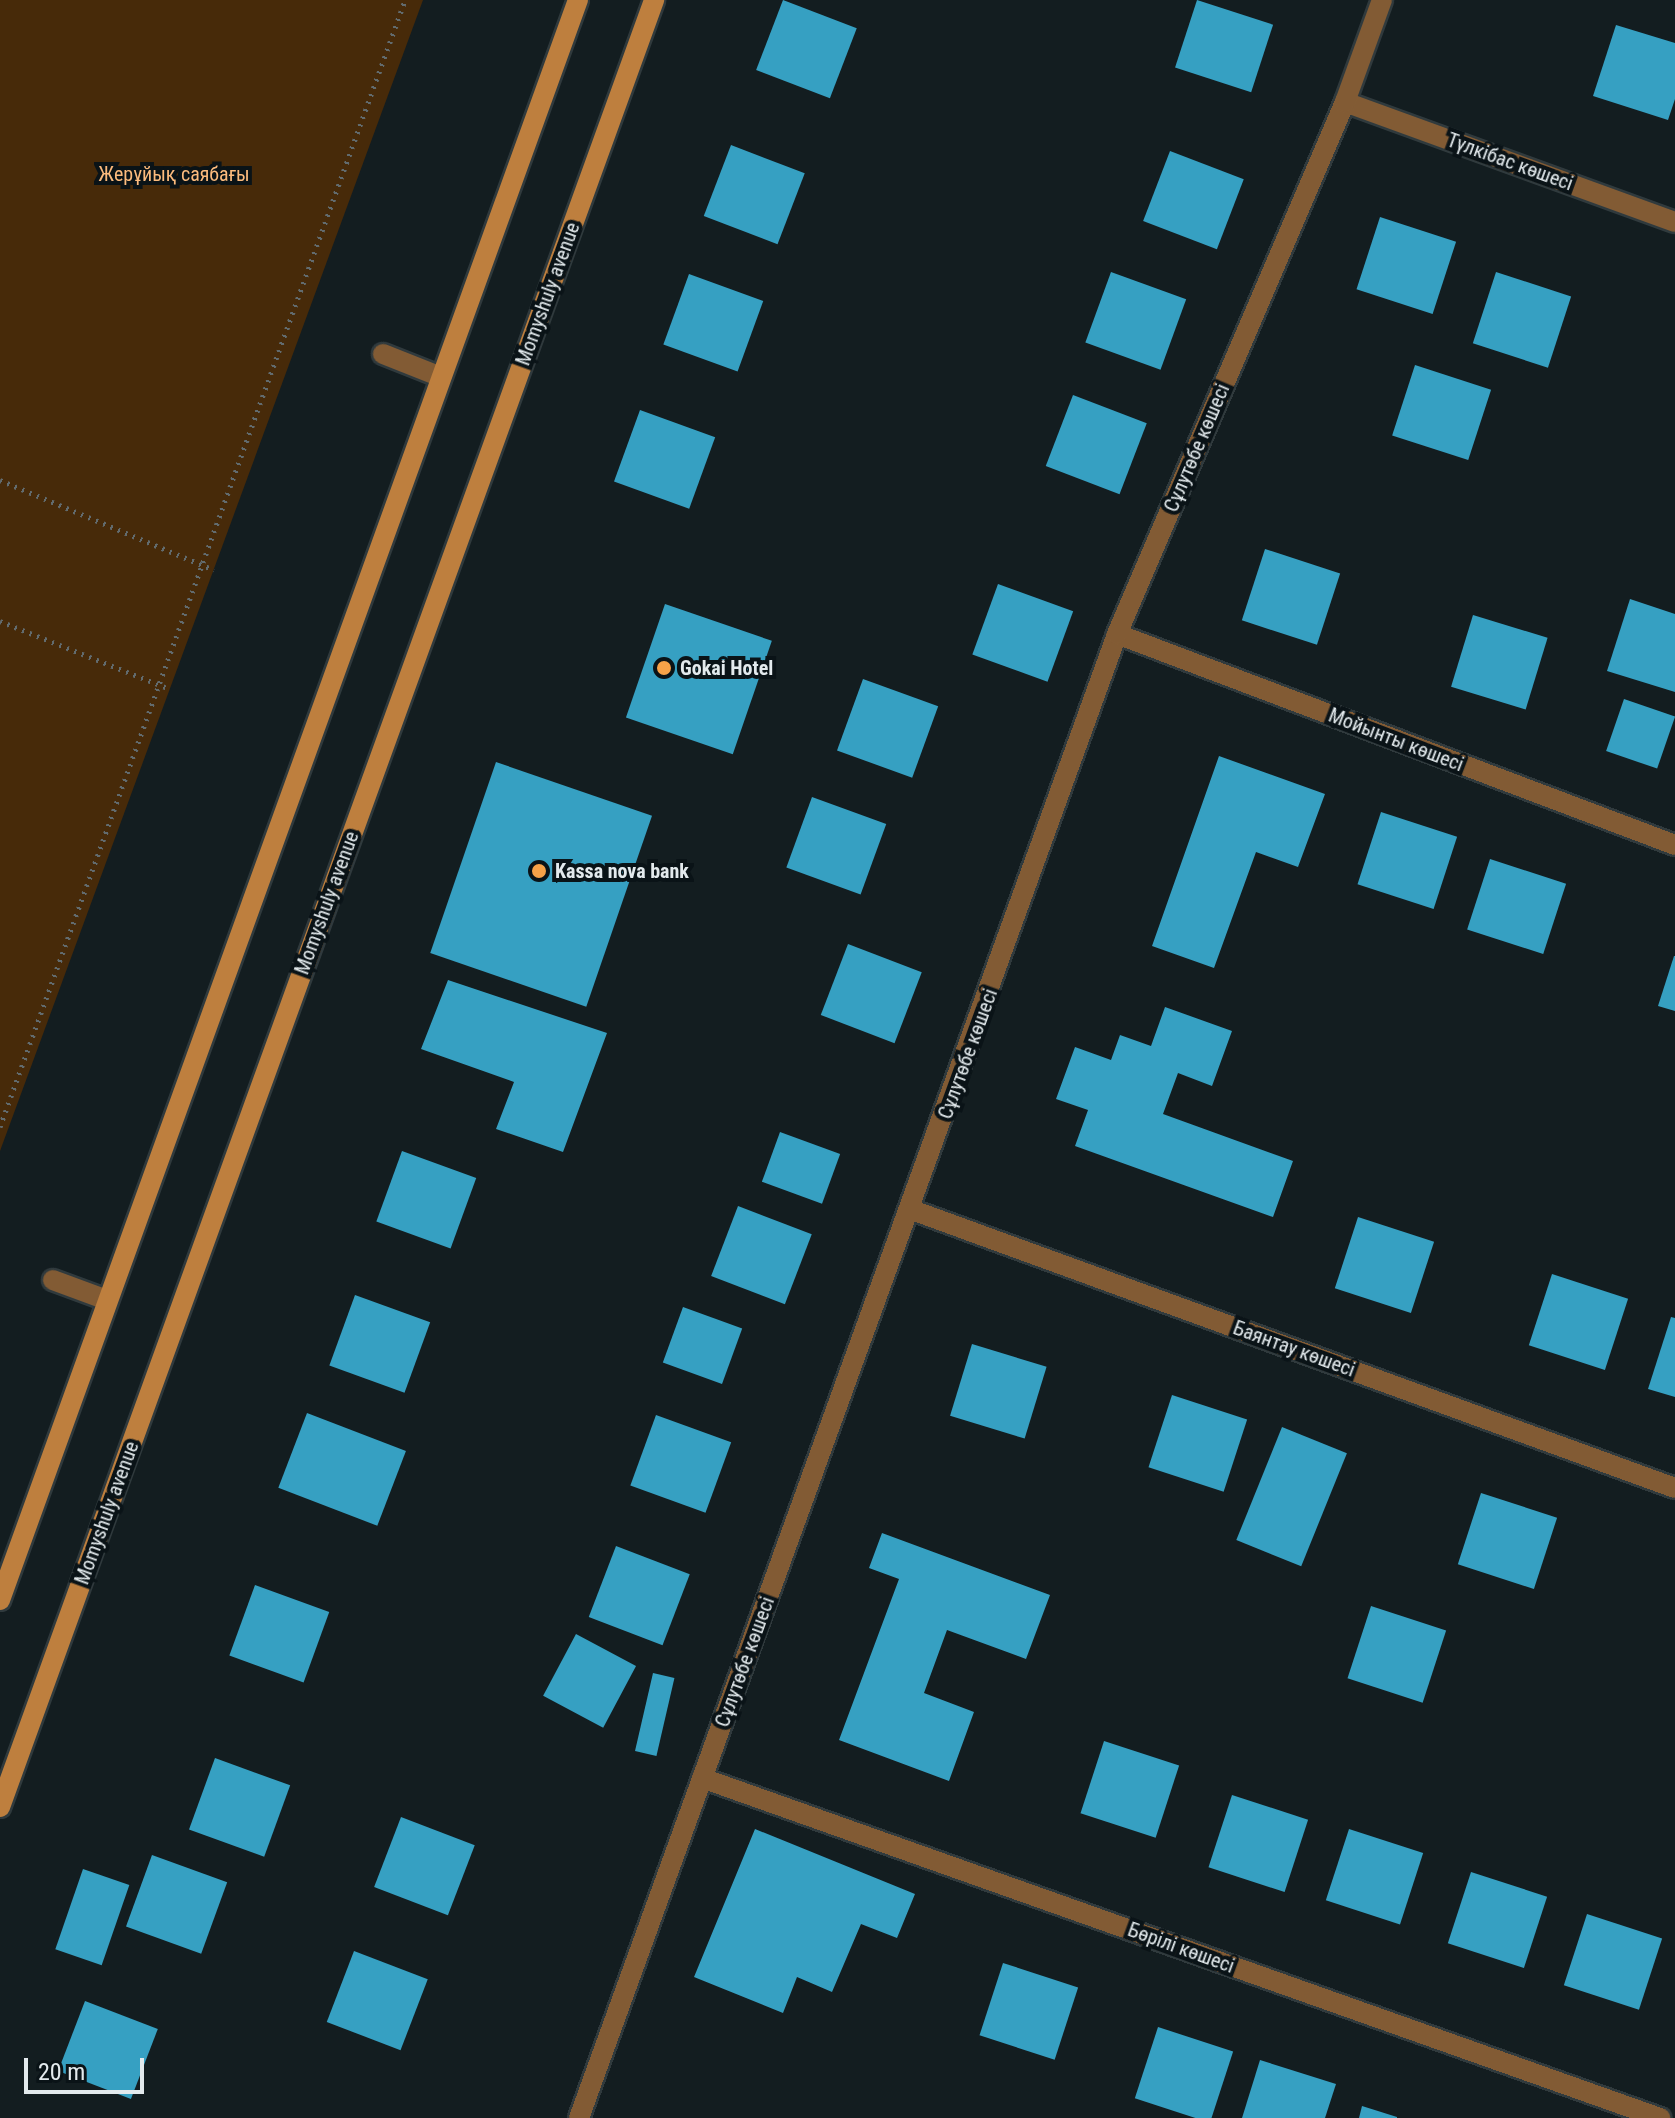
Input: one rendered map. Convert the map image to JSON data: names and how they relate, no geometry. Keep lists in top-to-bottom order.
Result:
{
  "streets": {
    "main road": ["Momyshuly avenue"],
    "street": [
      "Түлкібас көшесі",
      "Сұлутөбе көшесі",
      "Мойынты көшесі",
      "Баянтау көшесі",
      "Бөрілі көшесі"
    ]
  },
  "crossings": [
    ["Түлкібас көшесі", "Сұлутөбе көшесі"],
    ["Сұлутөбе көшесі", "Мойынты көшесі"],
    ["Сұлутөбе көшесі", "Баянтау көшесі"],
    ["Сұлутөбе көшесі", "Бөрілі көшесі"]
  ],
  "parks": ["Жерұйық саябағы"],
  "places": ["Gokai Hotel", "Kassa nova bank"],
  "scale_bar": "20 m"
}
